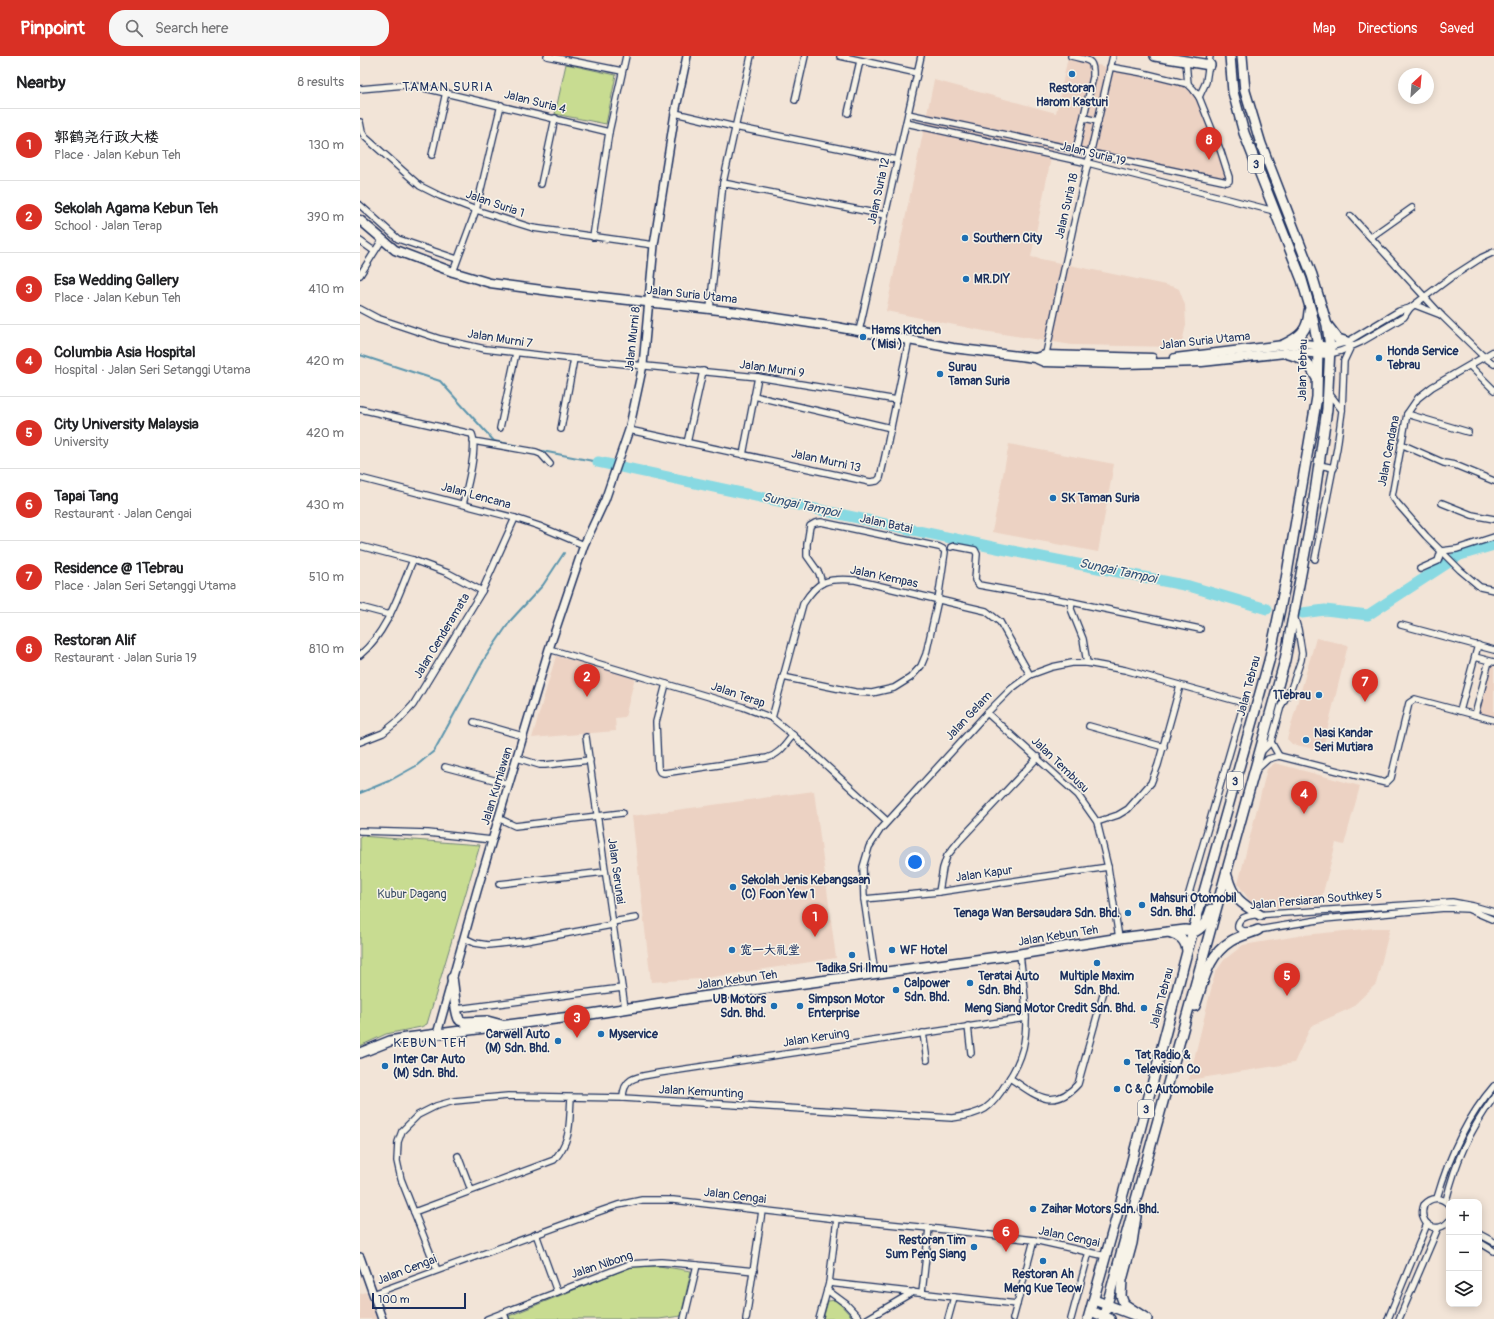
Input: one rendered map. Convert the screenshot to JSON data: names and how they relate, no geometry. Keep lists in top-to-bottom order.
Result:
{
  "streets": {
    "main road": [
      "3",
      "Jalan Suria Utama",
      "Jalan Tebrau",
      "Jalan Kebun Teh"
    ],
    "street": [
      "Jalan Suria 4",
      "Jalan Suria 19",
      "Jalan Suria 12",
      "Jalan Suria 1",
      "Jalan Suria 18",
      "Jalan Murni 7",
      "Jalan Murni 8",
      "Jalan Murni 9",
      "Jalan Cendana",
      "Jalan Murni 13",
      "Jalan Lencana",
      "Jalan Batai",
      "Jalan Kempas",
      "Jalan Cenderamata",
      "Jalan Terap",
      "Jalan Gelam",
      "Jalan Tembusu",
      "Jalan Kurniawan",
      "Jalan Serunai",
      "Jalan Kapur",
      "Jalan Persiaran Southkey 5",
      "Jalan Keruing",
      "Jalan Kemunting",
      "Jalan Cengai",
      "Jalan Nibong"
    ]
  },
  "crossings": [
    ["Jalan Suria 19", "Jalan Suria 12"],
    ["Jalan Suria 19", "Jalan Suria 18"],
    ["Jalan Suria 19", "Jalan Tebrau"],
    ["Jalan Suria 12", "Jalan Suria Utama"],
    ["Jalan Suria 1", "Jalan Murni 8"],
    ["Jalan Suria 18", "Jalan Suria Utama"],
    ["Jalan Suria Utama", "Jalan Murni 8"],
    ["Jalan Suria Utama", "Jalan Tebrau"],
    ["Jalan Suria Utama", "Jalan Murni 13"],
    ["Jalan Murni 7", "Jalan Murni 8"],
    ["Jalan Murni 7", "Jalan Murni 9"],
    ["Jalan Murni 8", "Jalan Murni 9"],
    ["Jalan Murni 8", "Jalan Murni 13"],
    ["Jalan Murni 8", "Jalan Lencana"],
    ["Jalan Murni 8", "Jalan Kurniawan"],
    ["Jalan Murni 9", "Jalan Murni 13"],
    ["Jalan Tebrau", "Jalan Gelam"],
    ["Jalan Tebrau", "Jalan Kebun Teh"],
    ["Jalan Tebrau", "Jalan Cengai"],
    ["Jalan Lencana", "Jalan Cenderamata"],
    ["Jalan Lencana", "Jalan Kurniawan"],
    ["Jalan Batai", "Jalan Kempas"],
    ["Jalan Kempas", "Jalan Gelam"],
    ["Jalan Terap", "Jalan Gelam"],
    ["Jalan Terap", "Jalan Kurniawan"],
    ["Jalan Gelam", "Jalan Tembusu"],
    ["Jalan Gelam", "Jalan Kapur"],
    ["Jalan Gelam", "Jalan Kebun Teh"],
    ["Jalan Tembusu", "Jalan Kapur"],
    ["Jalan Tembusu", "Jalan Kebun Teh"],
    ["Jalan Kurniawan", "Jalan Kebun Teh"],
    ["Jalan Serunai", "Jalan Kebun Teh"],
    ["Jalan Kebun Teh", "Jalan Kemunting"],
    ["Jalan Keruing", "Jalan Kemunting"],
    ["Jalan Kemunting", "Jalan Cengai"]
  ],
  "districts": ["TAMAN SURIA", "KEBUN TEH"],
  "water": ["Sungai Tampoi"],
  "parks": ["Kubur Dagang"],
  "places": [
    "Restoran Harom Kasturi",
    "Southern City",
    "MR.DIY",
    "Hams Kitchen ( Misi )",
    "Honda Service Tebrau",
    "Surau Taman Suria",
    "SK Taman Suria",
    "1Tebrau",
    "Nasi Kandar Seri Mutiara",
    "Sekolah Jenis Kebangsaan (C) Foon Yew 1",
    "Mahsuri Otomobil Sdn. Bhd.",
    "Tenaga Wan Bersaudara Sdn. Bhd.",
    "宽一大礼堂",
    "WF Hotel",
    "Tadika Sri Ilmu",
    "Multiple Maxim Sdn. Bhd.",
    "Teratai Auto Sdn. Bhd.",
    "Calpower Sdn. Bhd.",
    "UB Motors Sdn. Bhd.",
    "Simpson Motor Enterprise",
    "Meng Siang Motor Credit Sdn. Bhd.",
    "Myservice",
    "Carwell Auto (M) Sdn. Bhd.",
    "Tat Radio & Television Co",
    "Inter Car Auto (M) Sdn. Bhd.",
    "C & C Automobile",
    "Zaihar Motors Sdn. Bhd.",
    "Restoran Tim Sum Peng Siang",
    "Restoran Ah Meng Kue Teow"
  ],
  "scale_bar": "100 m",
  "north": "top right",
  "page": {
    "header": "Pinpoint",
    "search": "Search here",
    "nav": ["Map", "Directions", "Saved"],
    "heading": ["Nearby", "8 results"],
    "list": [
      {
        "mark": "1",
        "name": "郭鹤尧行政大楼",
        "note": "Place · Jalan Kebun Teh",
        "value": "130 m"
      },
      {
        "mark": "2",
        "name": "Sekolah Agama Kebun Teh",
        "note": "School · Jalan Terap",
        "value": "390 m"
      },
      {
        "mark": "3",
        "name": "Esa Wedding Gallery",
        "note": "Place · Jalan Kebun Teh",
        "value": "410 m"
      },
      {
        "mark": "4",
        "name": "Columbia Asia Hospital",
        "note": "Hospital · Jalan Seri Setanggi Utama",
        "value": "420 m"
      },
      {
        "mark": "5",
        "name": "City University Malaysia",
        "note": "University",
        "value": "420 m"
      },
      {
        "mark": "6",
        "name": "Tapai Tang",
        "note": "Restaurant · Jalan Cengai",
        "value": "430 m"
      },
      {
        "mark": "7",
        "name": "Residence @ 1Tebrau",
        "note": "Place · Jalan Seri Setanggi Utama",
        "value": "510 m"
      },
      {
        "mark": "8",
        "name": "Restoran Alif",
        "note": "Restaurant · Jalan Suria 19",
        "value": "810 m"
      }
    ],
    "pins": [
      "8",
      "2",
      "7",
      "4",
      "1",
      "5",
      "3",
      "6"
    ],
    "map_buttons": ["+", "−"],
    "scale": "100 m"
  }
}
